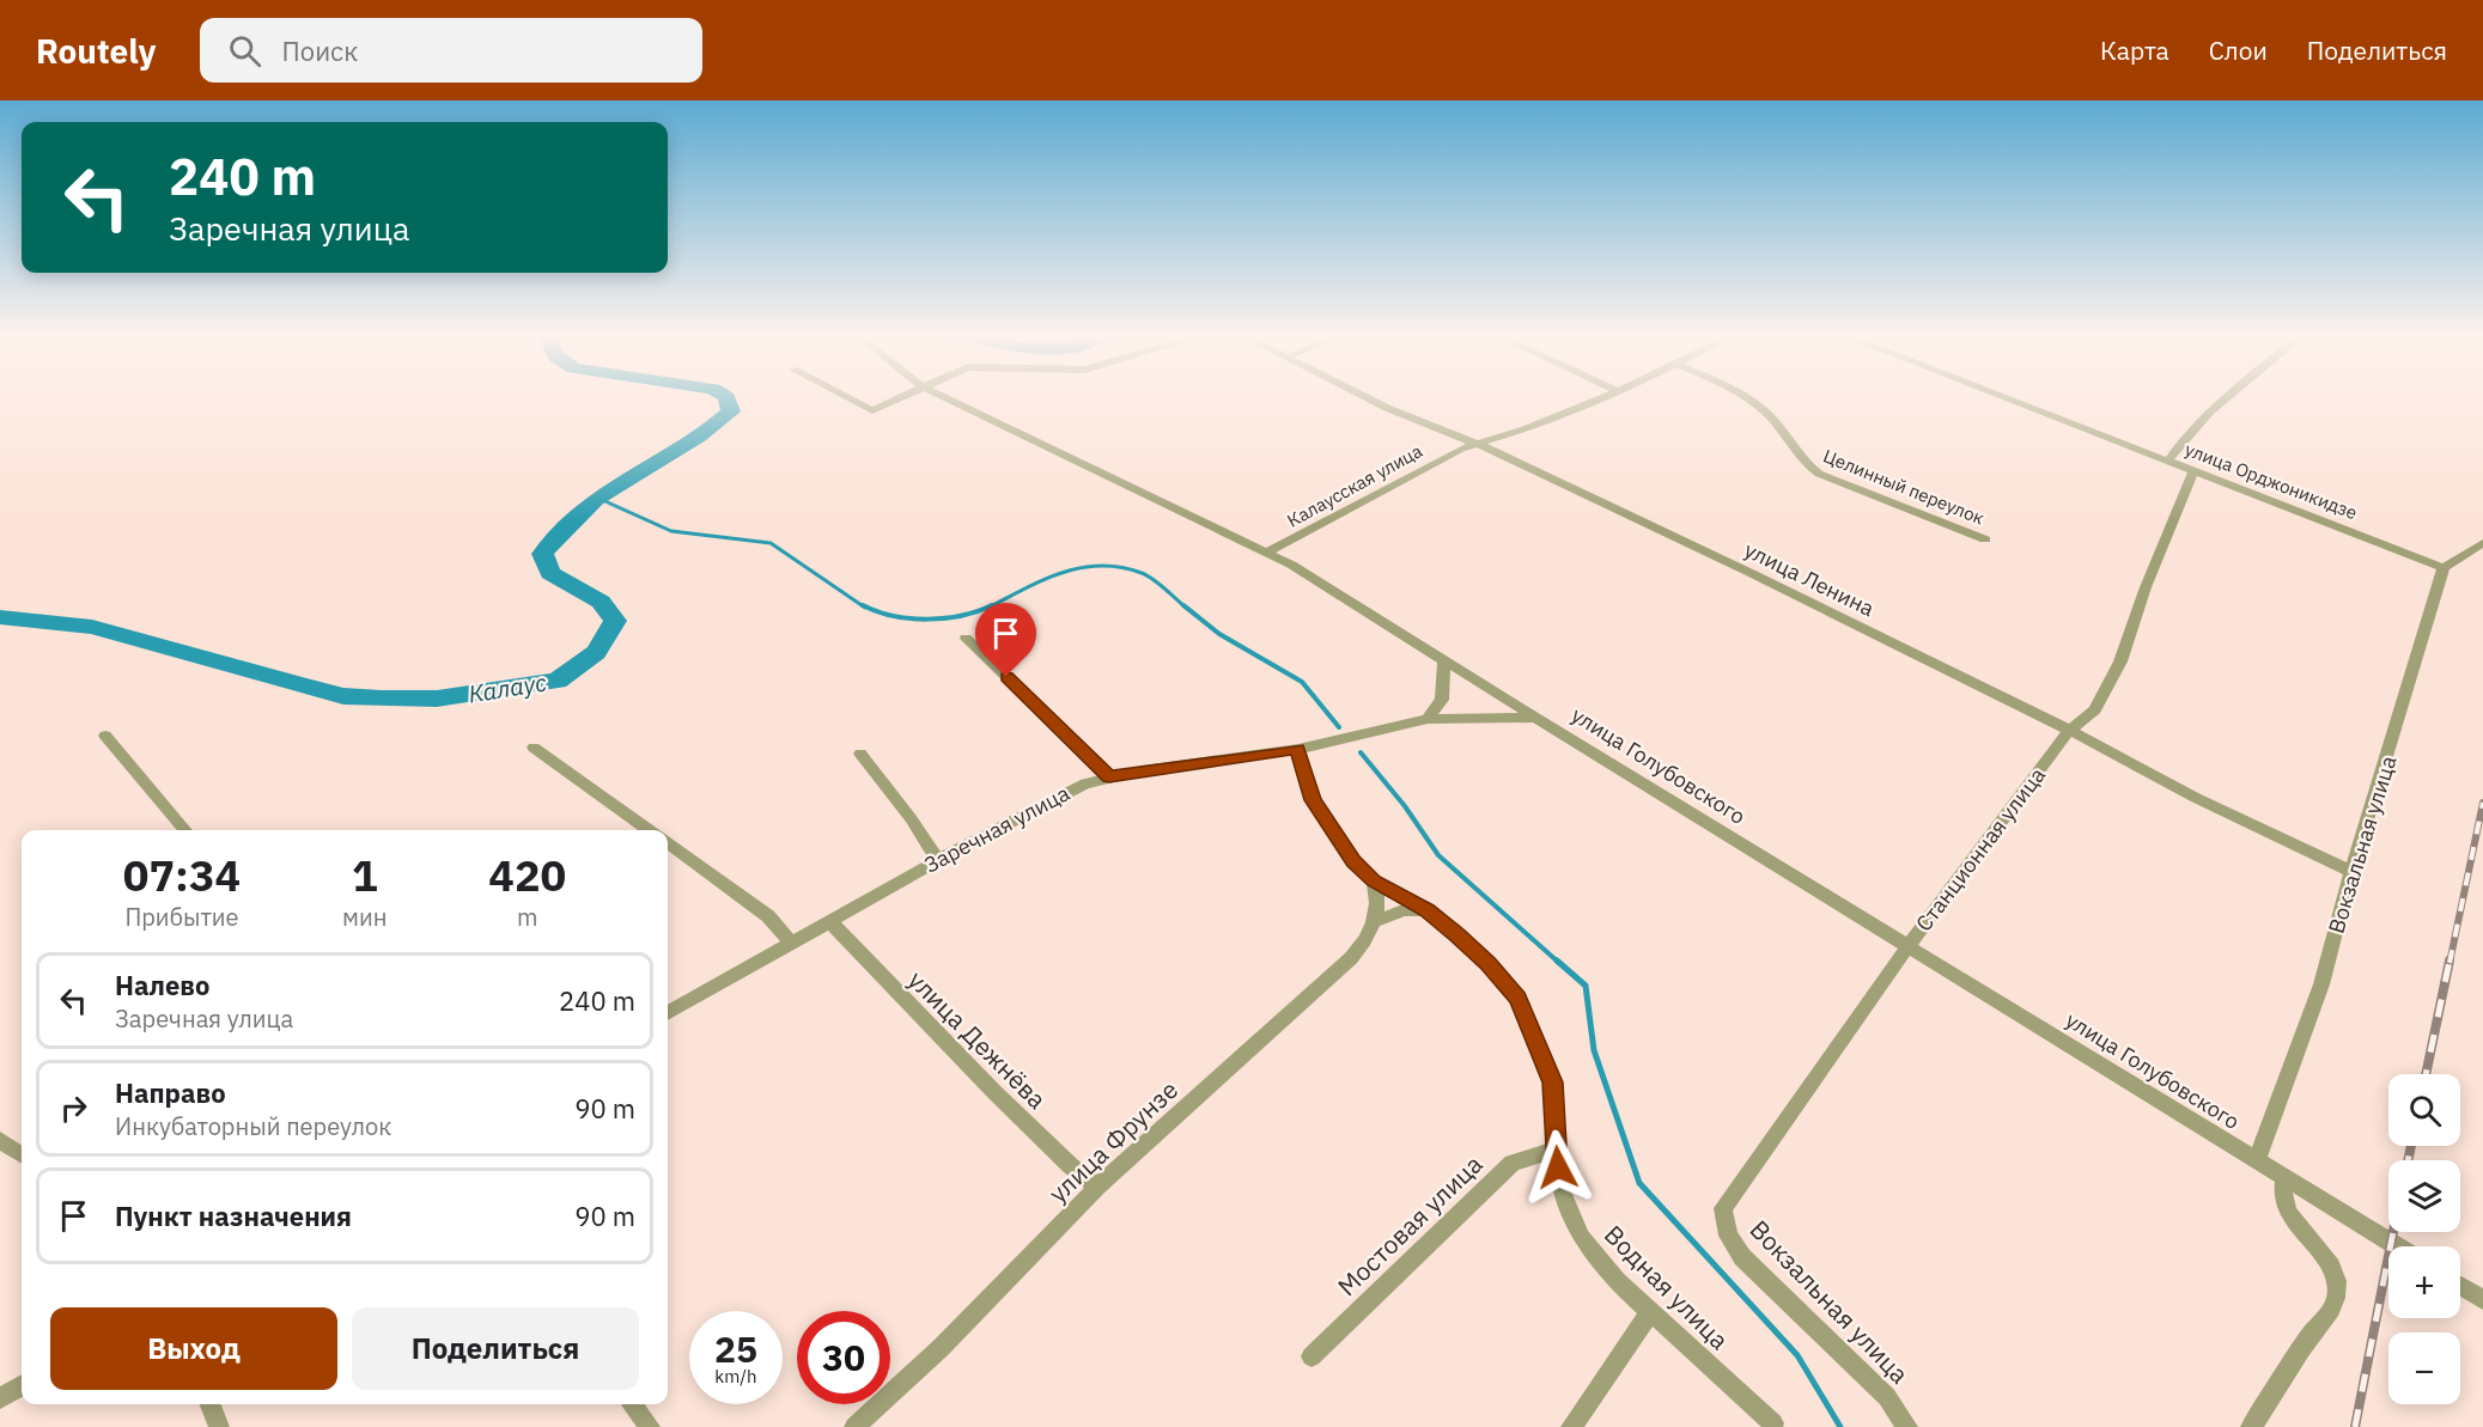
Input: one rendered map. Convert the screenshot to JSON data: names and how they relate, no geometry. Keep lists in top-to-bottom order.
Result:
{
  "streets": {
    "street": [
      "улица Орджоникидзе",
      "Калаусская улица",
      "Целинный переулок",
      "улица Ленина",
      "улица Голубовского",
      "Заречная улица",
      "Вокзальная улица",
      "Станционная улица",
      "улица Дежнёва",
      "улица Фрунзе",
      "Мостовая улица",
      "Водная улица"
    ]
  },
  "crossings": [
    ["улица Орджоникидзе", "Вокзальная улица"],
    ["улица Орджоникидзе", "Станционная улица"],
    ["Калаусская улица", "улица Ленина"],
    ["Калаусская улица", "улица Голубовского"],
    ["улица Ленина", "Вокзальная улица"],
    ["улица Ленина", "Станционная улица"],
    ["улица Голубовского", "Заречная улица"],
    ["улица Голубовского", "Вокзальная улица"],
    ["улица Голубовского", "Станционная улица"],
    ["Заречная улица", "улица Дежнёва"],
    ["Заречная улица", "Водная улица"],
    ["Вокзальная улица", "Станционная улица"],
    ["улица Дежнёва", "улица Фрунзе"],
    ["Мостовая улица", "Водная улица"]
  ],
  "water": ["Калаус"],
  "page": {
    "header": "Routely",
    "search": "Поиск",
    "nav": ["Карта", "Слои", "Поделиться"],
    "turn": ["240 m", "Заречная улица"],
    "eta": [
      "07:34",
      "Прибытие",
      "1",
      "мин",
      "420",
      "m"
    ],
    "list": [
      {
        "name": "Налево",
        "note": "Заречная улица",
        "value": "240 m"
      },
      {
        "name": "Направо",
        "note": "Инкубаторный переулок",
        "value": "90 m"
      },
      {
        "name": "Пункт назначения",
        "value": "90 m"
      }
    ],
    "map_buttons": ["+", "−"],
    "buttons": ["Выход", "Поделиться"],
    "speed": "25 km/h",
    "limit": "30"
  }
}
